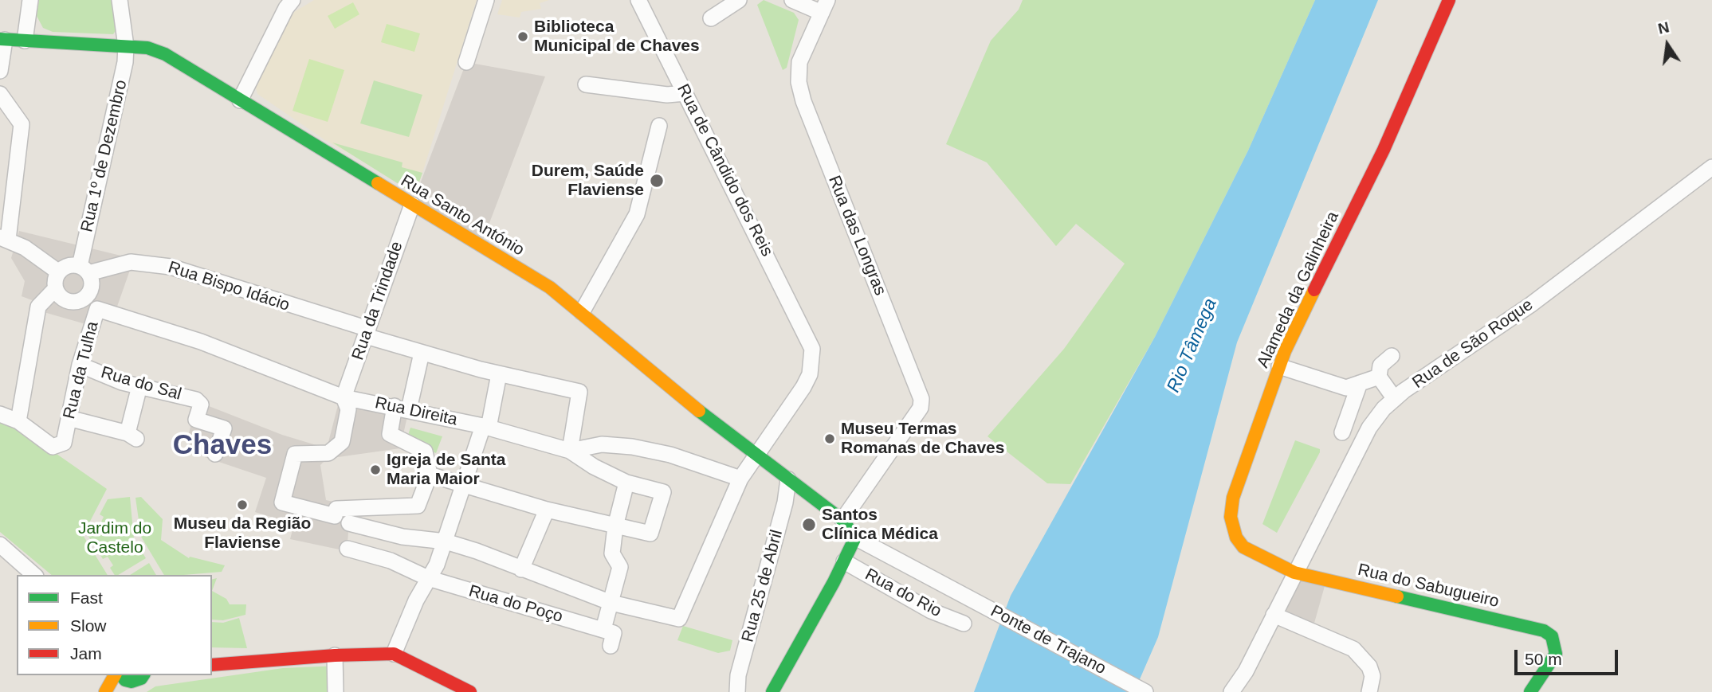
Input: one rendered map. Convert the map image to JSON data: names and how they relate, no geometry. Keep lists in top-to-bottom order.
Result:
{
  "streets": {
    "street": [
      "Rua 1º de Dezembro",
      "Rua de Cândido dos Reis",
      "Rua Santo António",
      "Rua das Longras",
      "Rua Bispo Idácio",
      "Alameda da Galinheira",
      "Rua da Trindade",
      "Rua de São Roque",
      "Rua da Tulha",
      "Rua do Sal",
      "Rua Direita",
      "Rua 25 de Abril",
      "Rua do Sabugueiro",
      "Rua do Rio",
      "Rua do Poço",
      "Ponte de Trajano"
    ]
  },
  "crossings": [
    ["Rua 1º de Dezembro", "Rua Santo António"],
    ["Rua 1º de Dezembro", "Rua Bispo Idácio"],
    ["Rua 1º de Dezembro", "Rua da Tulha"],
    ["Rua de Cândido dos Reis", "Rua Santo António"],
    ["Rua Santo António", "Rua das Longras"],
    ["Rua Santo António", "Rua da Trindade"],
    ["Rua Santo António", "Rua 25 de Abril"],
    ["Rua Santo António", "Ponte de Trajano"],
    ["Rua Bispo Idácio", "Rua da Trindade"],
    ["Rua Bispo Idácio", "Rua da Tulha"],
    ["Rua Bispo Idácio", "Rua Direita"],
    ["Alameda da Galinheira", "Rua de São Roque"],
    ["Alameda da Galinheira", "Rua do Sabugueiro"],
    ["Rua da Trindade", "Rua Direita"],
    ["Rua de São Roque", "Rua do Sabugueiro"],
    ["Rua da Tulha", "Rua do Sal"],
    ["Rua da Tulha", "Rua Direita"]
  ],
  "districts": ["Chaves"],
  "water": ["Rio Tâmega"],
  "parks": ["Jardim do Castelo"],
  "places": [
    "Biblioteca Municipal de Chaves",
    "Durem, Saúde Flaviense",
    "Museu Termas Romanas de Chaves",
    "Igreja de Santa Maria Maior",
    "Museu da Região Flaviense",
    "Santos Clínica Médica"
  ],
  "legend": ["Fast", "Slow", "Jam"],
  "scale_bar": "50 m",
  "north": "top"
}
